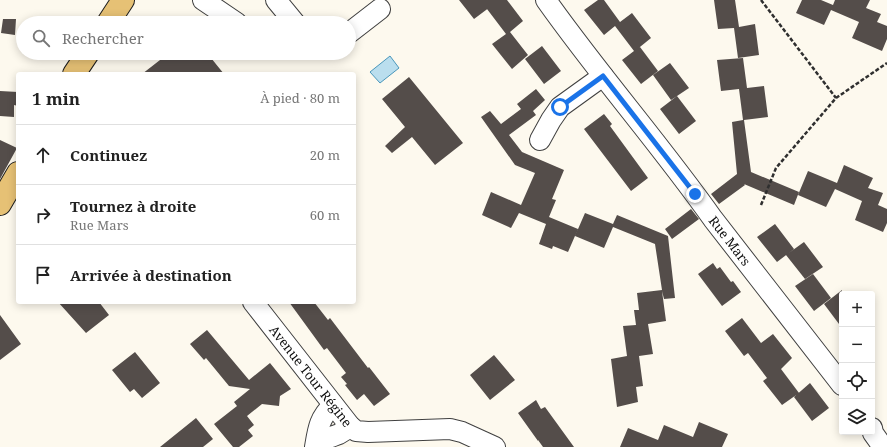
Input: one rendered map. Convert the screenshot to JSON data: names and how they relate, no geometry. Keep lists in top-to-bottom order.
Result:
{
  "streets": {
    "street": ["Rue Mars", "Avenue Tour Régine"]
  },
  "page": {
    "search": "Rechercher",
    "heading": ["1 min", "À pied · 80 m"],
    "list": [
      ["Continuez", "20 m"],
      ["Tournez à droite", "Rue Mars", "60 m"],
      "Arrivée à destination"
    ],
    "map_buttons": ["+", "−"]
  }
}
